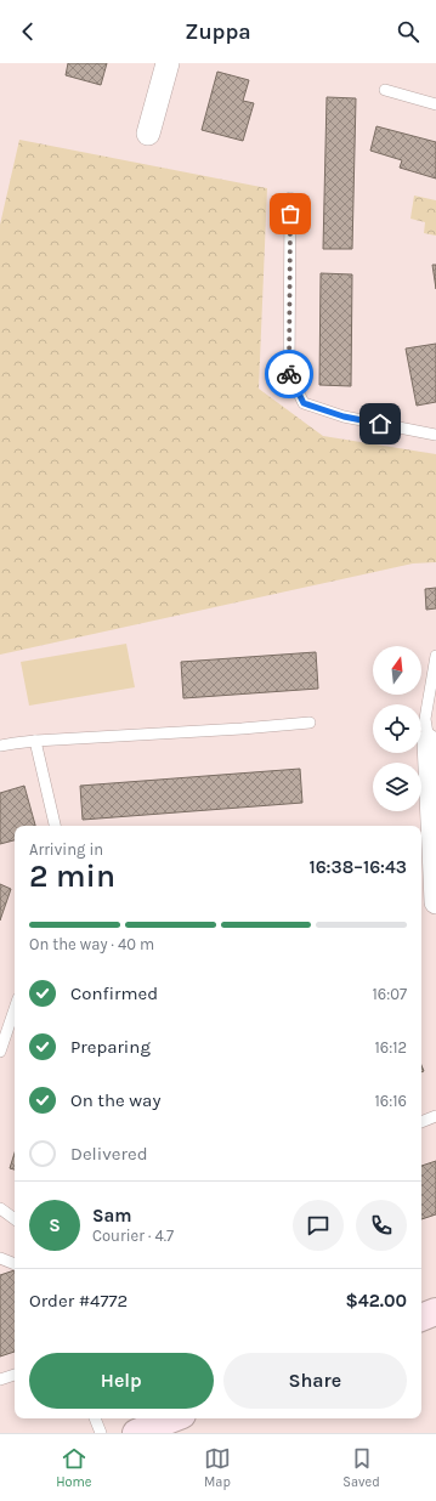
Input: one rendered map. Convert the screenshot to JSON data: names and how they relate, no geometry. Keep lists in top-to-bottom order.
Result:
{
  "north": "top",
  "page": {
    "header": "Zuppa",
    "heading": ["2 min", "Arriving in", "16:38–16:43"],
    "panel": [
      "Sam",
      "Courier · 4.7",
      "Order #4772",
      "$42.00"
    ],
    "bar": "On the way · 40 m",
    "list": [
      ["Confirmed", "16:07"],
      ["Preparing", "16:12"],
      ["On the way", "16:16"],
      "Delivered"
    ],
    "round": "S",
    "buttons": ["Help", "Share"],
    "tabs": ["Home", "Map", "Saved"]
  }
}
